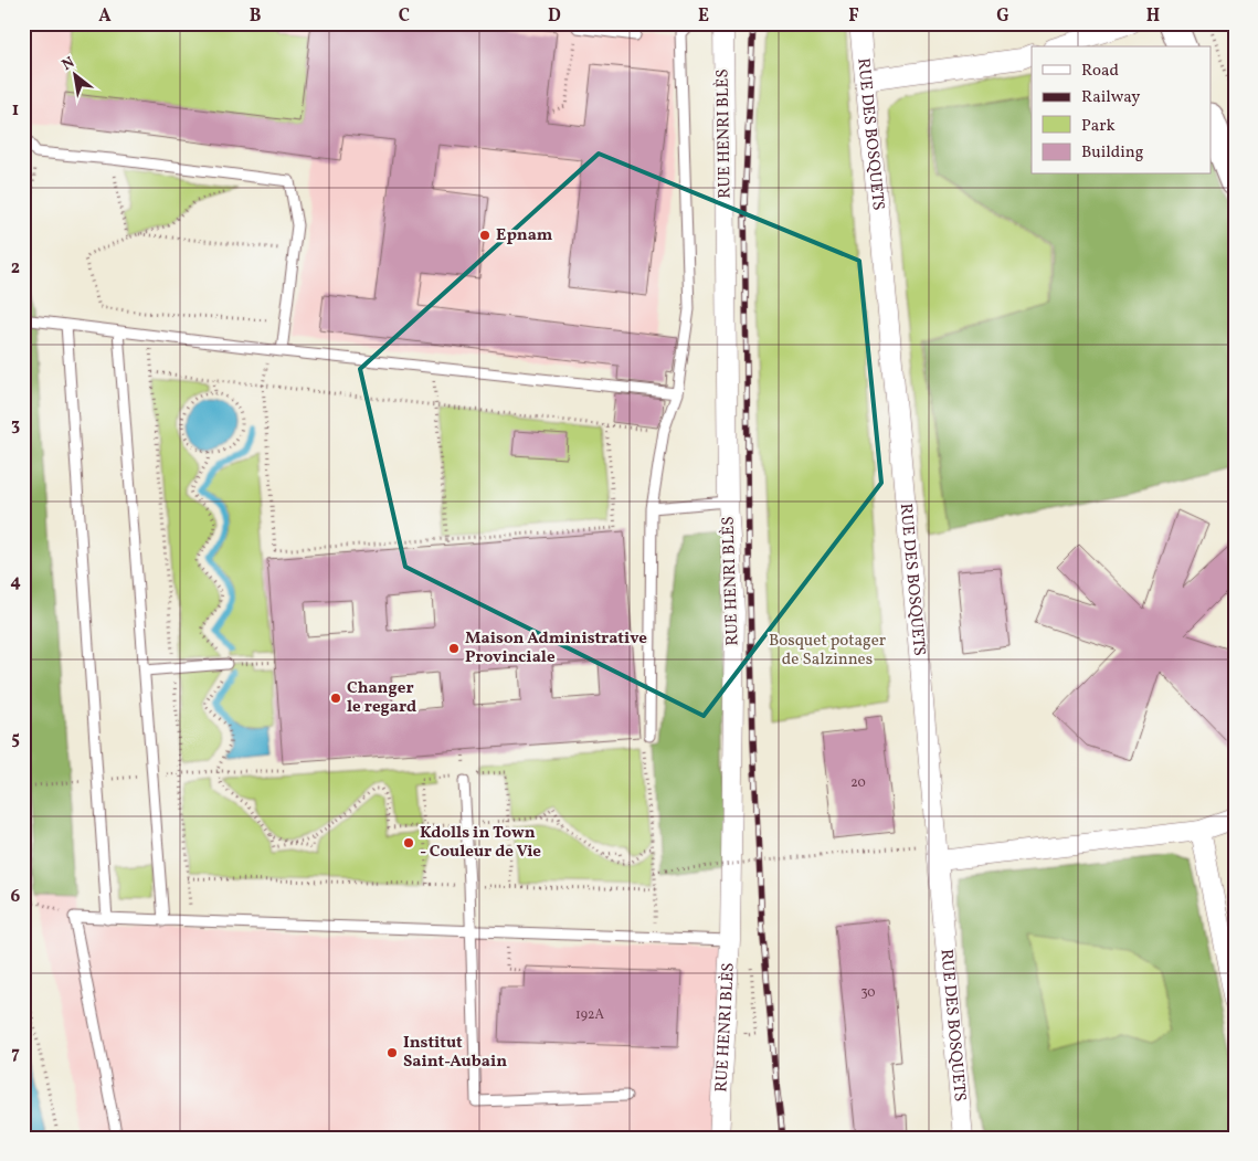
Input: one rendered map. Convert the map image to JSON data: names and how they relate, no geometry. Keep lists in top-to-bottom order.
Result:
{
  "streets": {
    "street": ["RUE HENRI BLÈS", "RUE DES BOSQUETS"]
  },
  "parks": ["Bosquet potager de Salzinnes"],
  "places": [
    "Epnam",
    "Maison Administrative Provinciale",
    "Changer le regard",
    "Kdolls in Town - Couleur de Vie",
    "Institut Saint-Aubain"
  ],
  "house_numbers": ["20", "30", "192A"],
  "legend": [
    "Road",
    "Railway",
    "Park",
    "Building"
  ],
  "north": "top left",
  "grid": {
    "columns": [
      "A",
      "B",
      "C",
      "D",
      "E",
      "F",
      "G",
      "H"
    ],
    "rows": [
      "1",
      "2",
      "3",
      "4",
      "5",
      "6",
      "7"
    ]
  }
}
